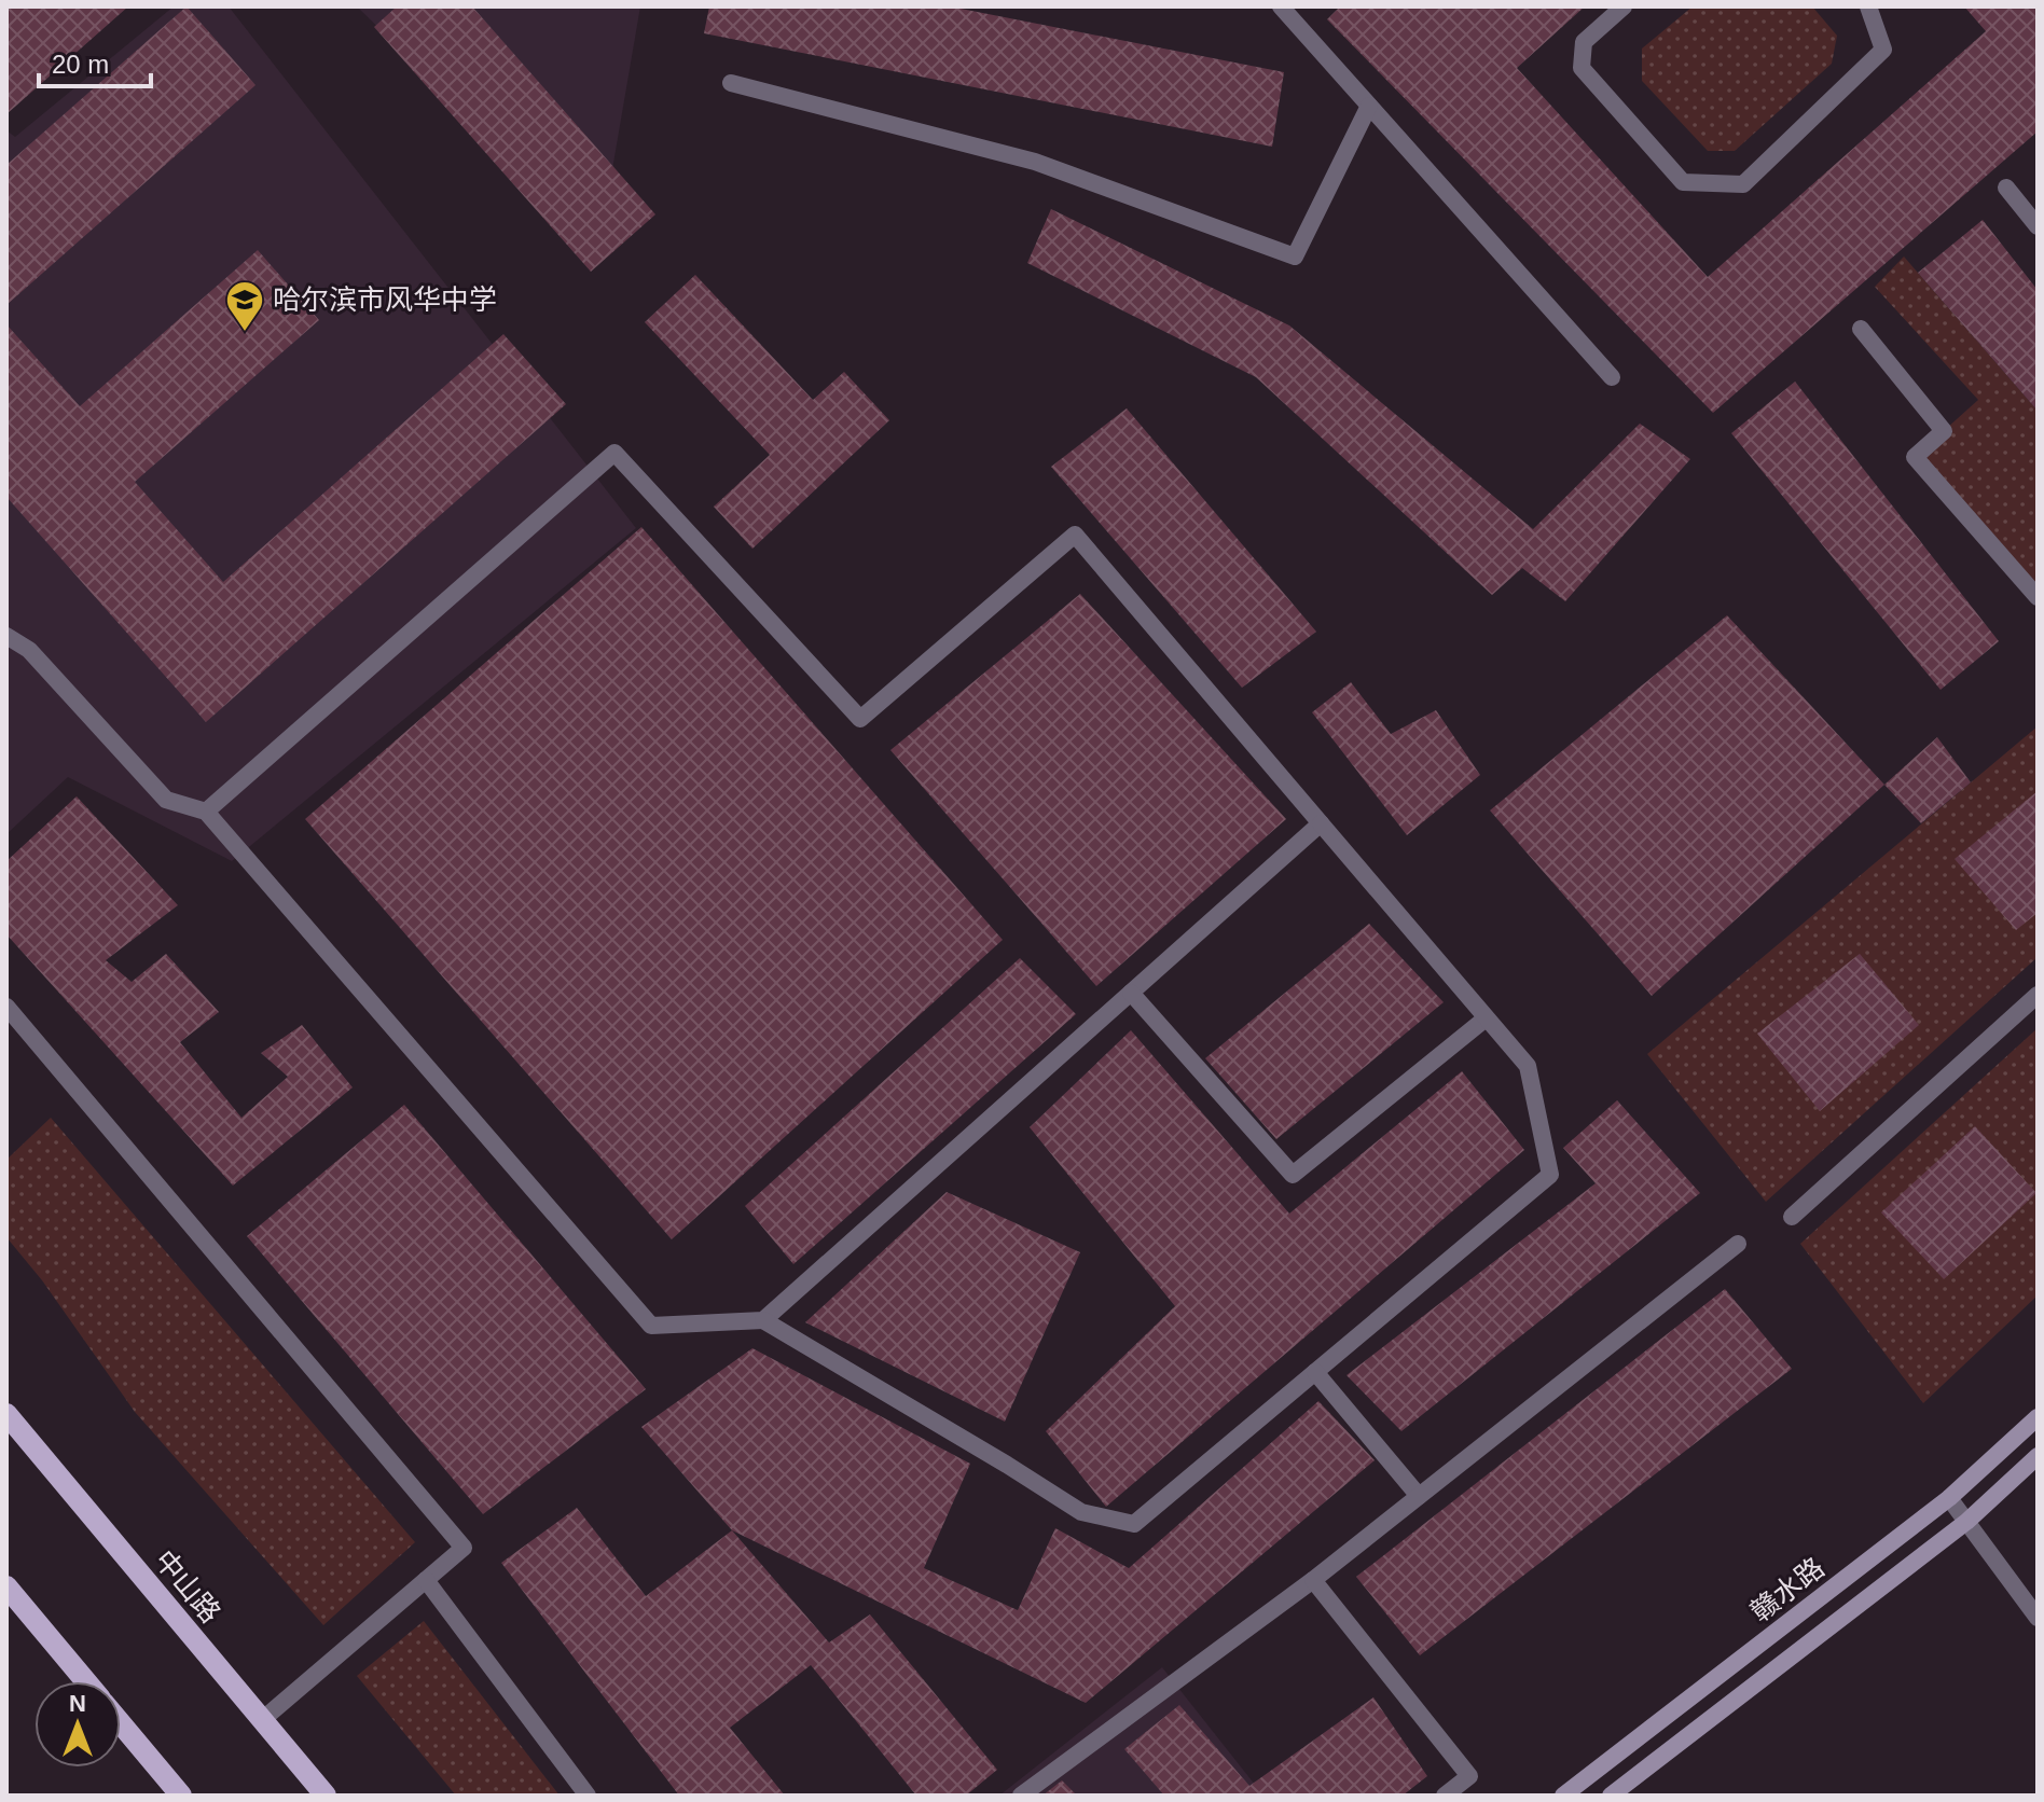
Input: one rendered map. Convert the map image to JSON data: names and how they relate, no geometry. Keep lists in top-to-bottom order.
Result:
{
  "streets": {
    "main road": ["中山路", "赣水路"]
  },
  "places": {
    "school or university": ["哈尔滨市风华中学"]
  },
  "scale_bar": "20 m",
  "north": "top"
}
